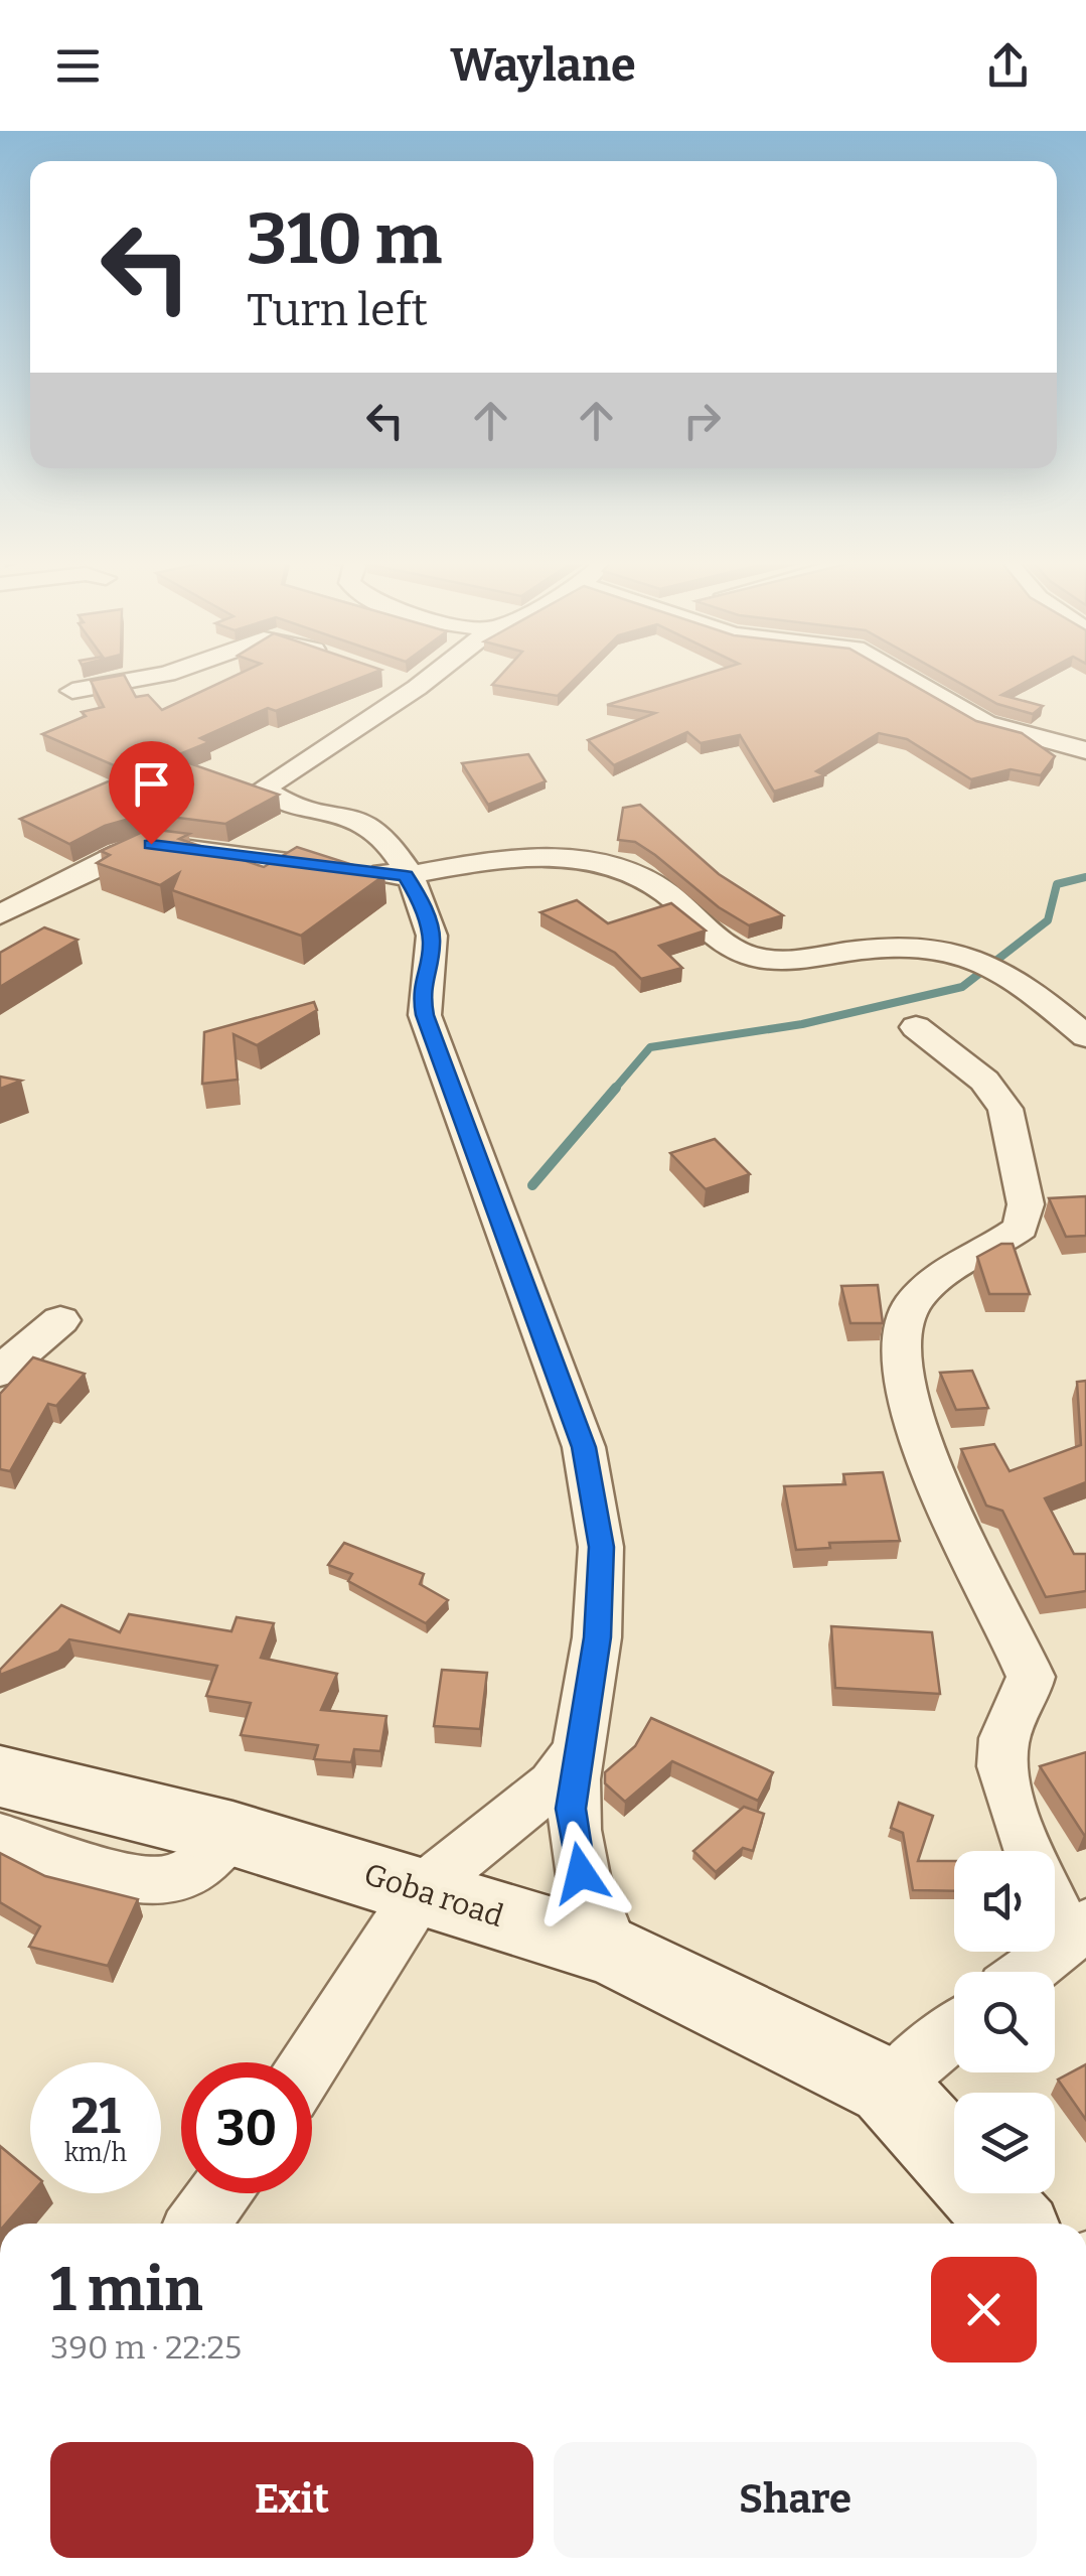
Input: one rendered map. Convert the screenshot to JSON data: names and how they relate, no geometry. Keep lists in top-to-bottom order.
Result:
{
  "streets": {
    "street": ["Goba road"]
  },
  "page": {
    "header": "Waylane",
    "turn": ["310 m", "Turn left"],
    "speed": "21 km/h",
    "limit": "30",
    "heading": ["1 min", "390 m · 22:25"],
    "buttons": ["Exit", "Share"]
  }
}
